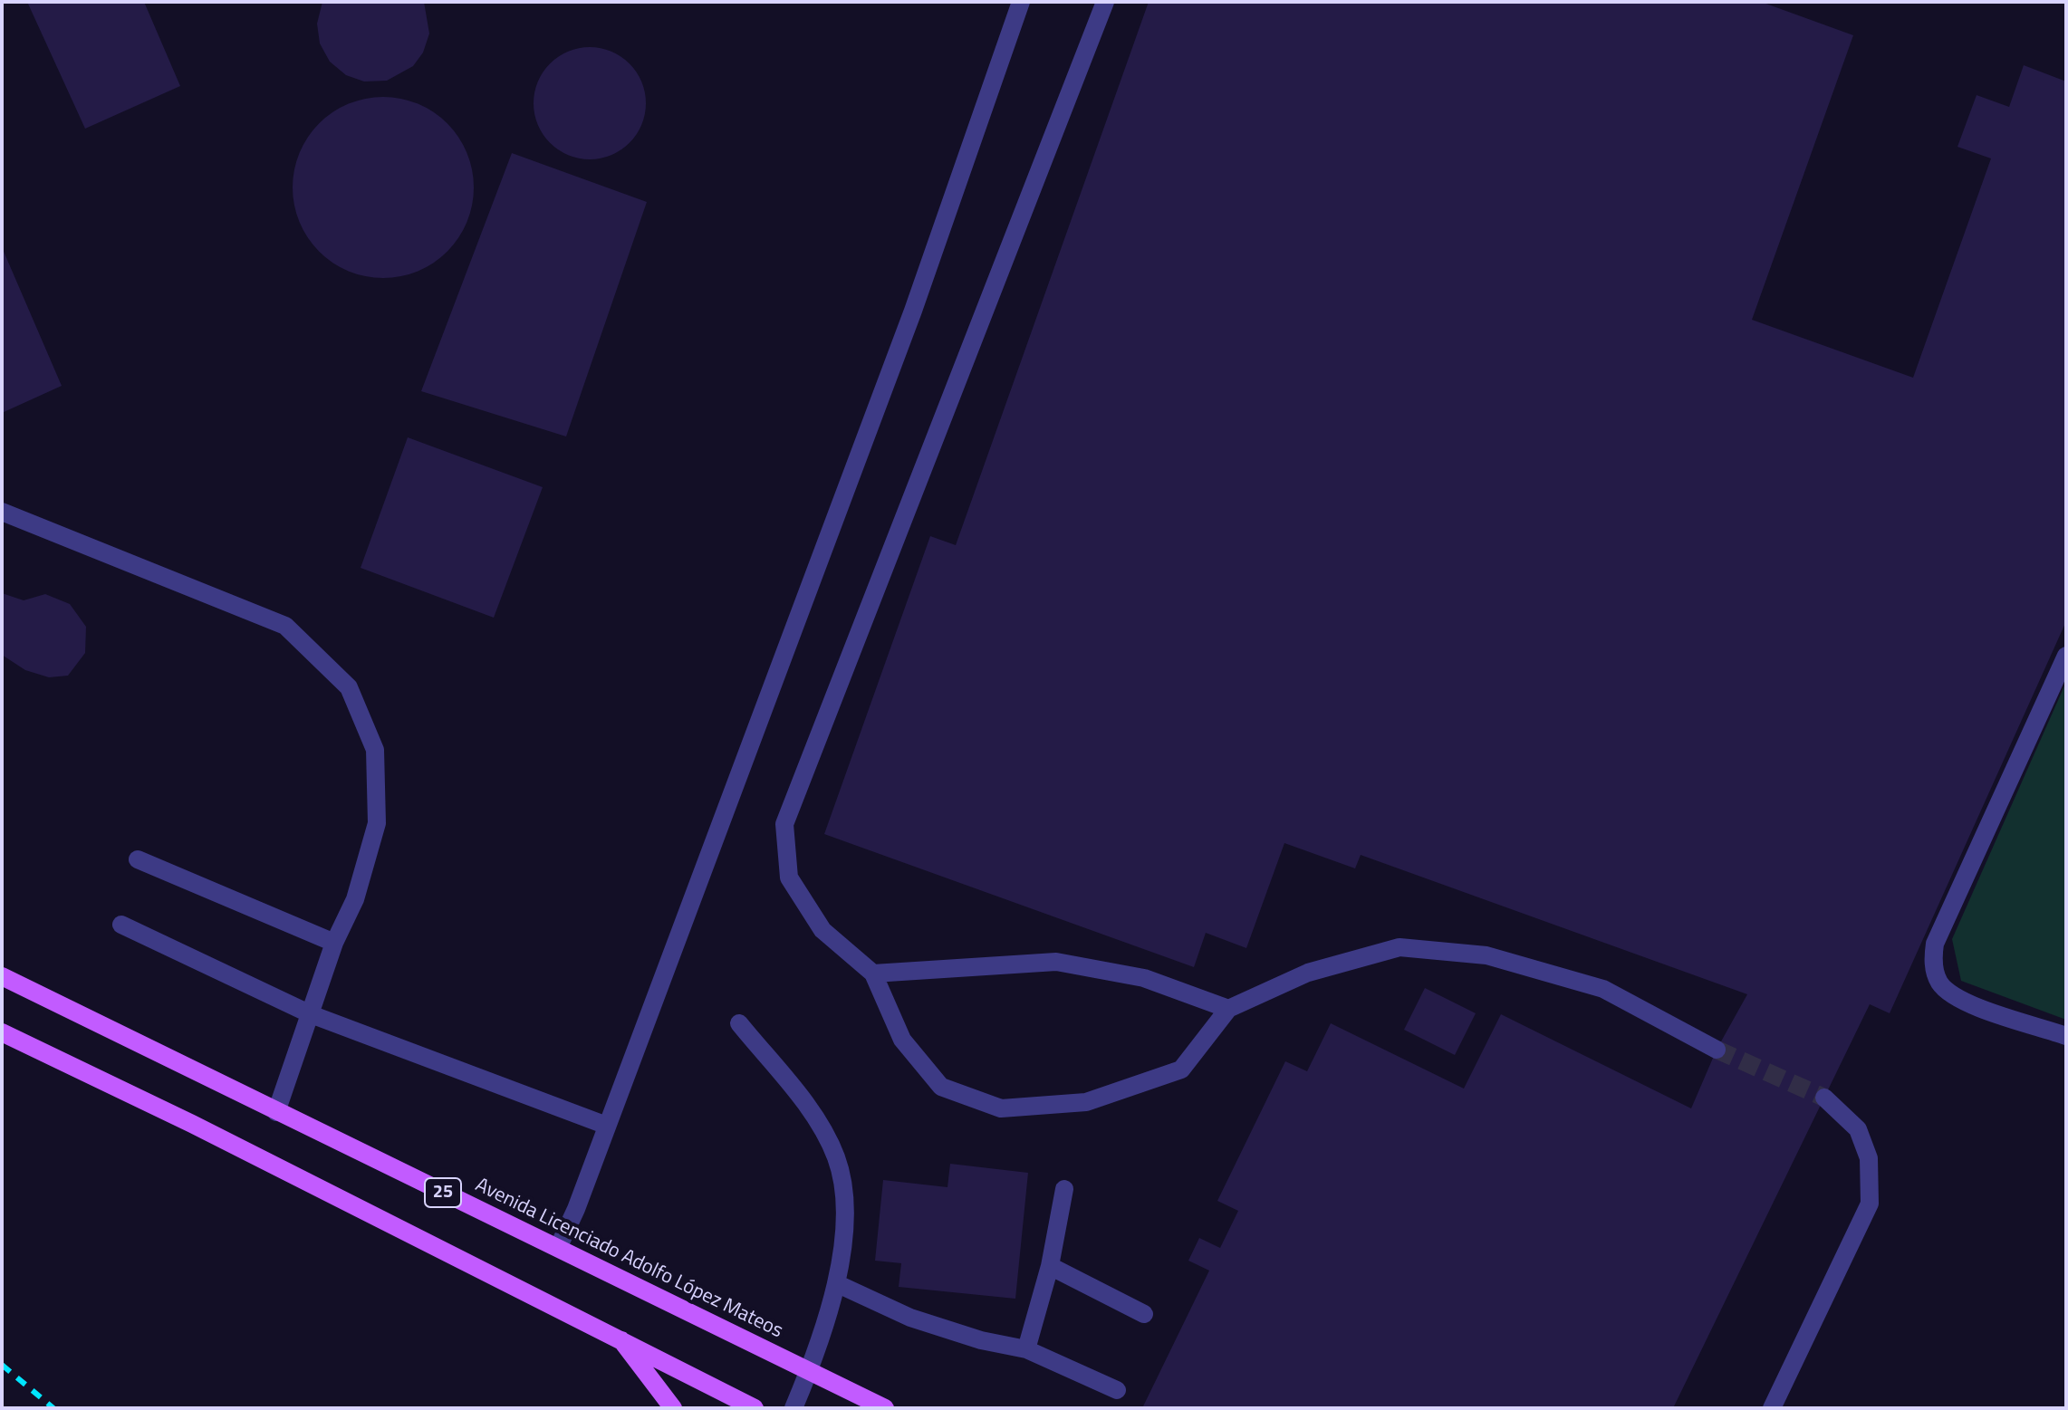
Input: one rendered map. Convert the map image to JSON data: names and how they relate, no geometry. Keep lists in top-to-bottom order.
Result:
{
  "streets": {
    "main road": ["25", "Avenida Licenciado Adolfo López Mateos"]
  }
}
